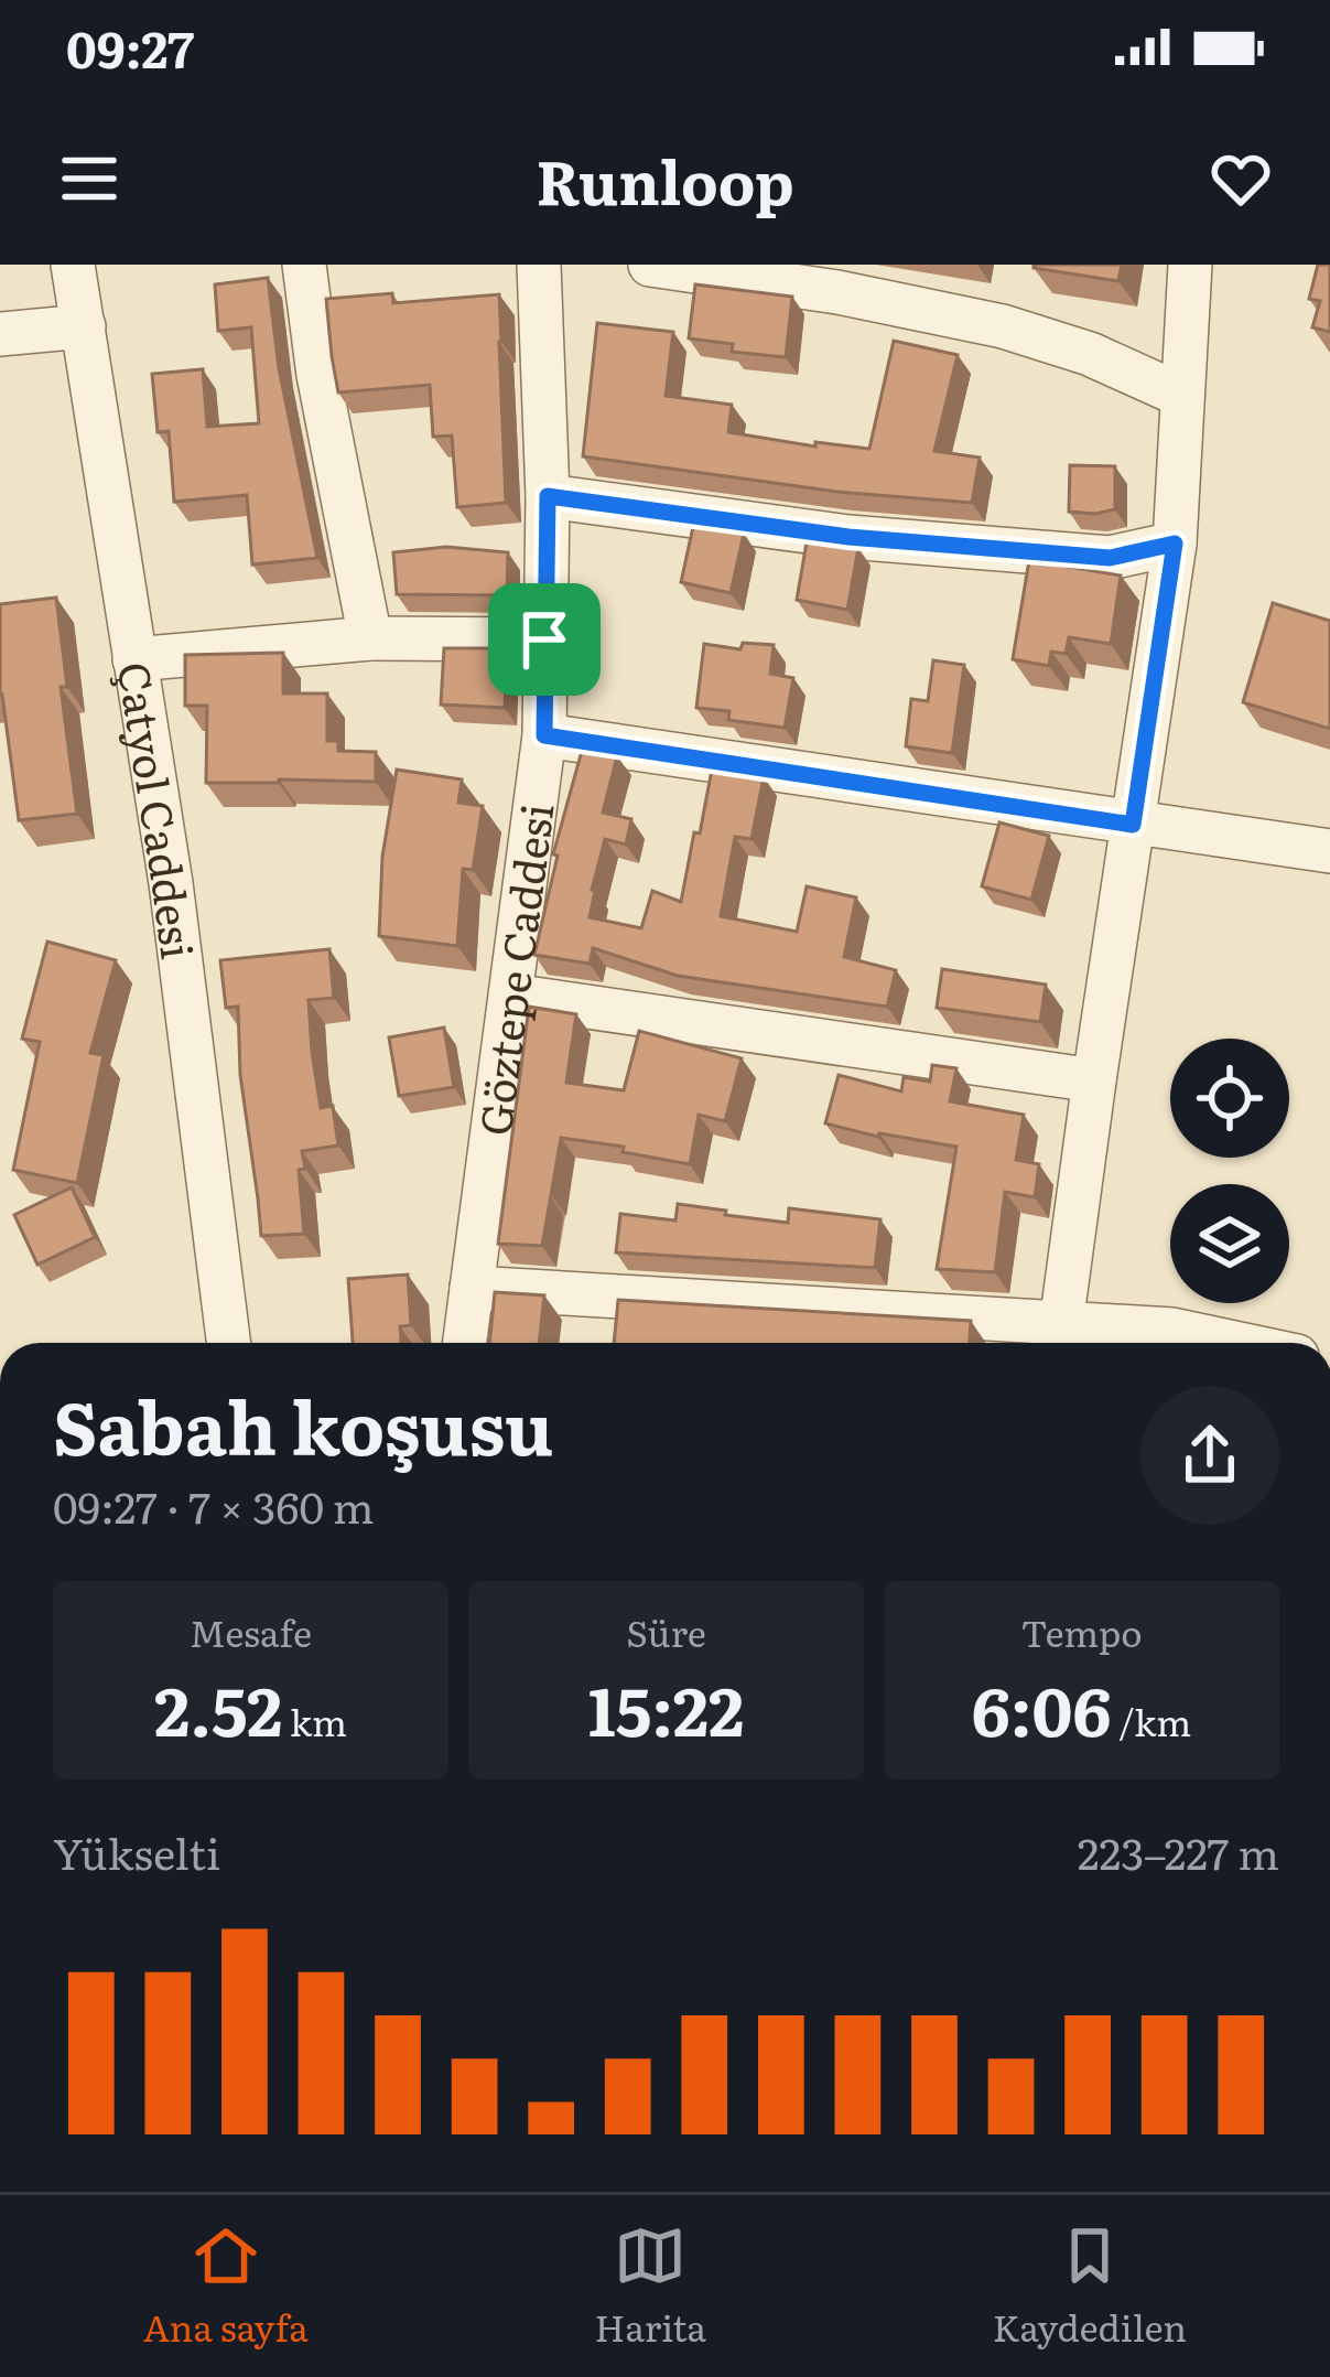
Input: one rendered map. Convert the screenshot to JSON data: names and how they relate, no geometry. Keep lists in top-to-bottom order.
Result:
{
  "streets": {
    "street": ["Çatyol Caddesi", "Göztepe Caddesi"]
  },
  "page": {
    "status": "09:27",
    "header": "Runloop",
    "heading": ["Sabah koşusu", "09:27 · 7 × 360 m"],
    "stats": [
      ["Mesafe", "2.52 km"],
      ["Süre", "15:22"],
      ["Tempo", "6:06 /km"]
    ],
    "chart": ["Yükselti", "223–227 m"],
    "tabs": ["Ana sayfa", "Harita", "Kaydedilen"]
  }
}
